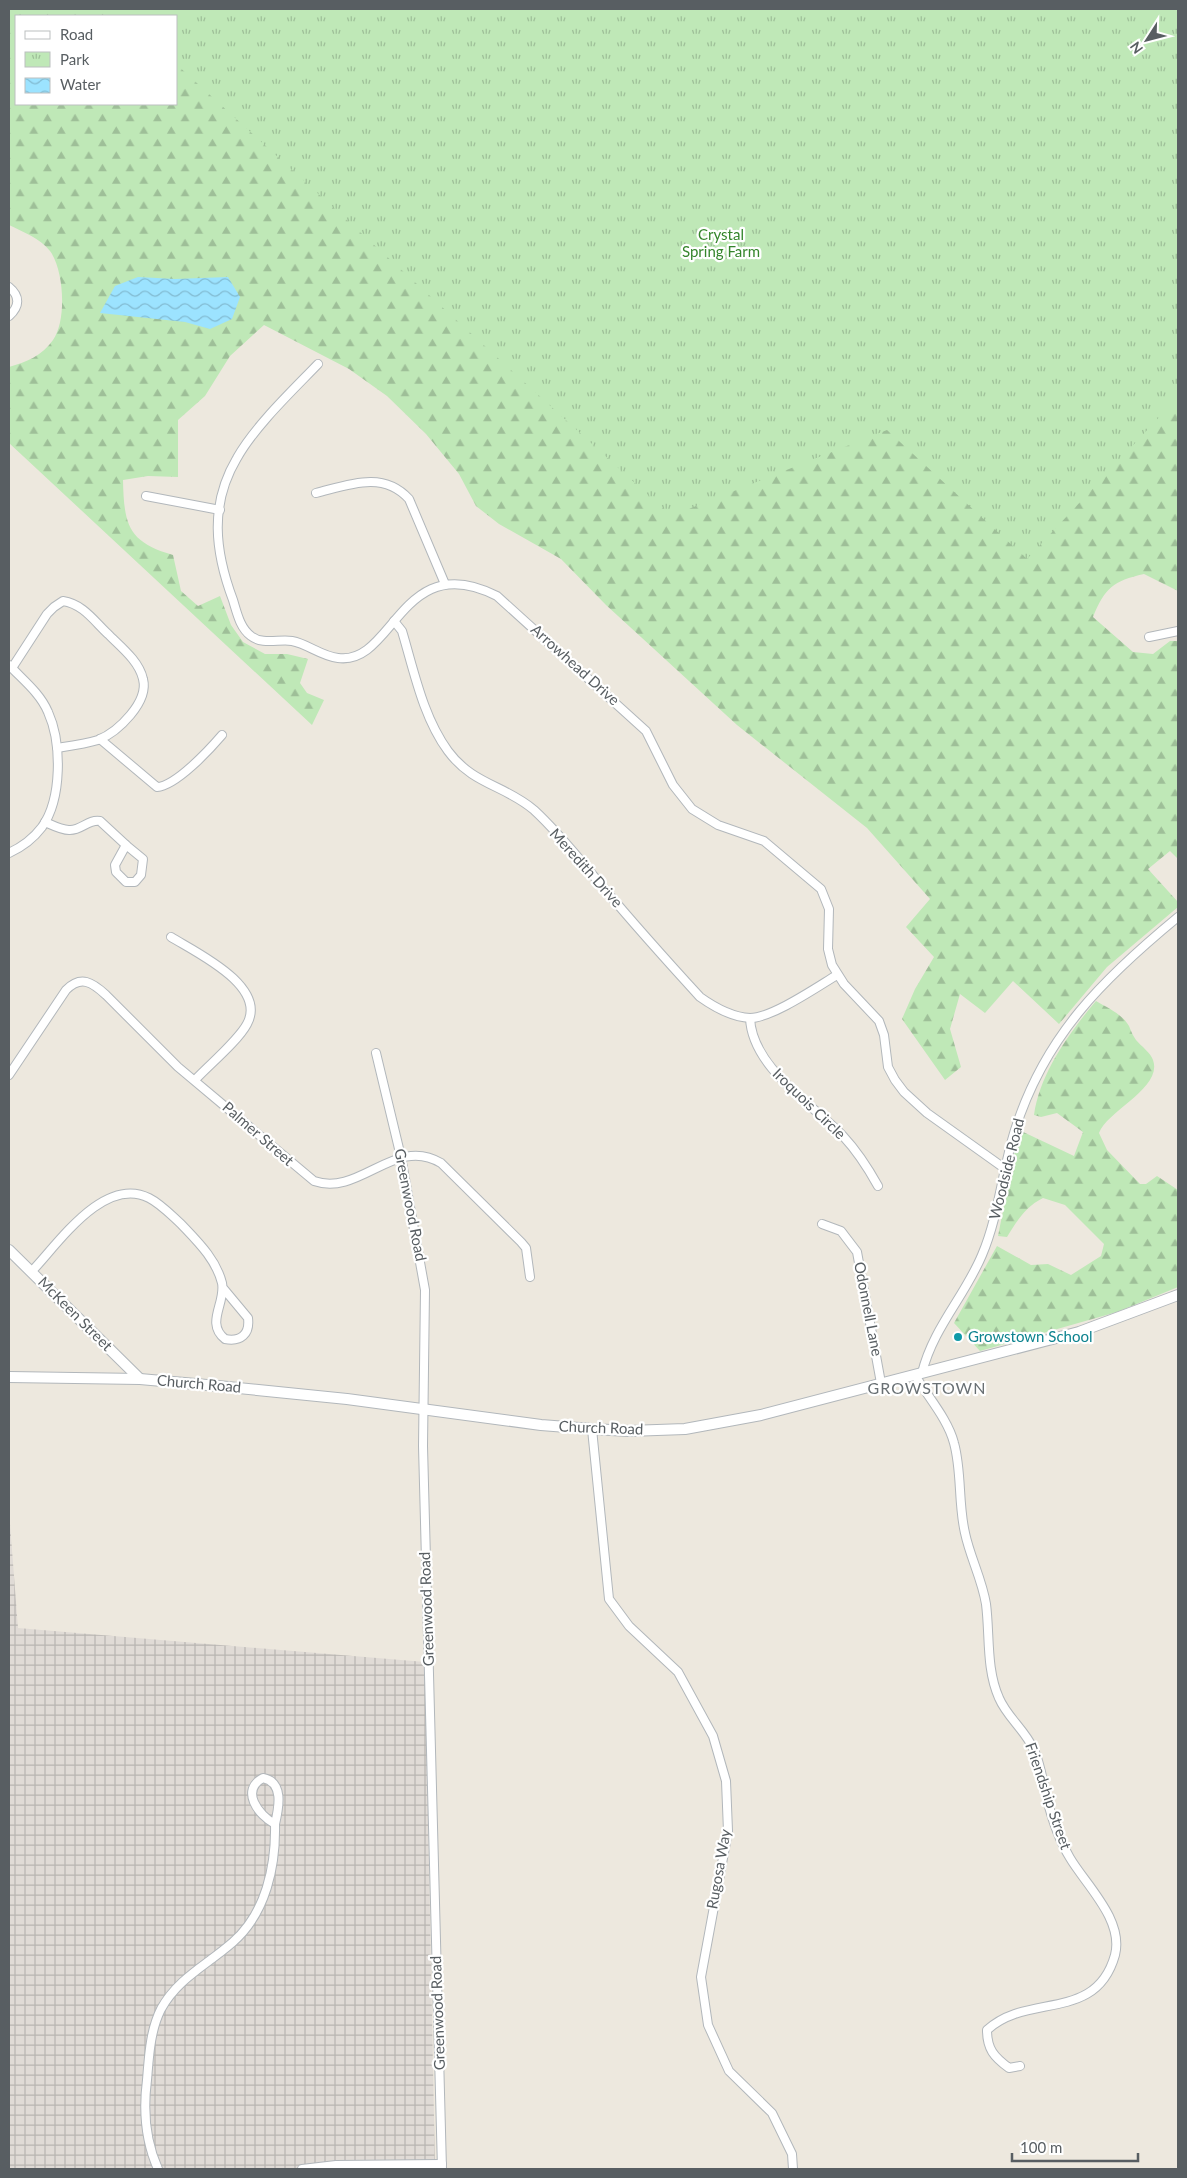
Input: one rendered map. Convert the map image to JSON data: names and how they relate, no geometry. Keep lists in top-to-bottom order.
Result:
{
  "streets": {
    "street": [
      "Arrowhead Drive",
      "Meredith Drive",
      "Iroquois Circle",
      "Palmer Street",
      "Woodside Road",
      "Greenwood Road",
      "Odonnell Lane",
      "McKeen Street",
      "Church Road",
      "Friendship Street",
      "Rugosa Way"
    ]
  },
  "crossings": [
    ["Arrowhead Drive", "Woodside Road"],
    ["Meredith Drive", "Iroquois Circle"],
    ["Palmer Street", "Greenwood Road"],
    ["Woodside Road", "Church Road"],
    ["Woodside Road", "Friendship Street"],
    ["Greenwood Road", "Church Road"],
    ["Odonnell Lane", "Church Road"],
    ["McKeen Street", "Church Road"],
    ["Church Road", "Friendship Street"],
    ["Church Road", "Rugosa Way"]
  ],
  "districts": ["GROWSTOWN"],
  "parks": ["Crystal Spring Farm"],
  "places": ["Growstown School"],
  "legend": ["Road", "Park", "Water"],
  "scale_bar": "100 m",
  "north": "bottom left"
}
